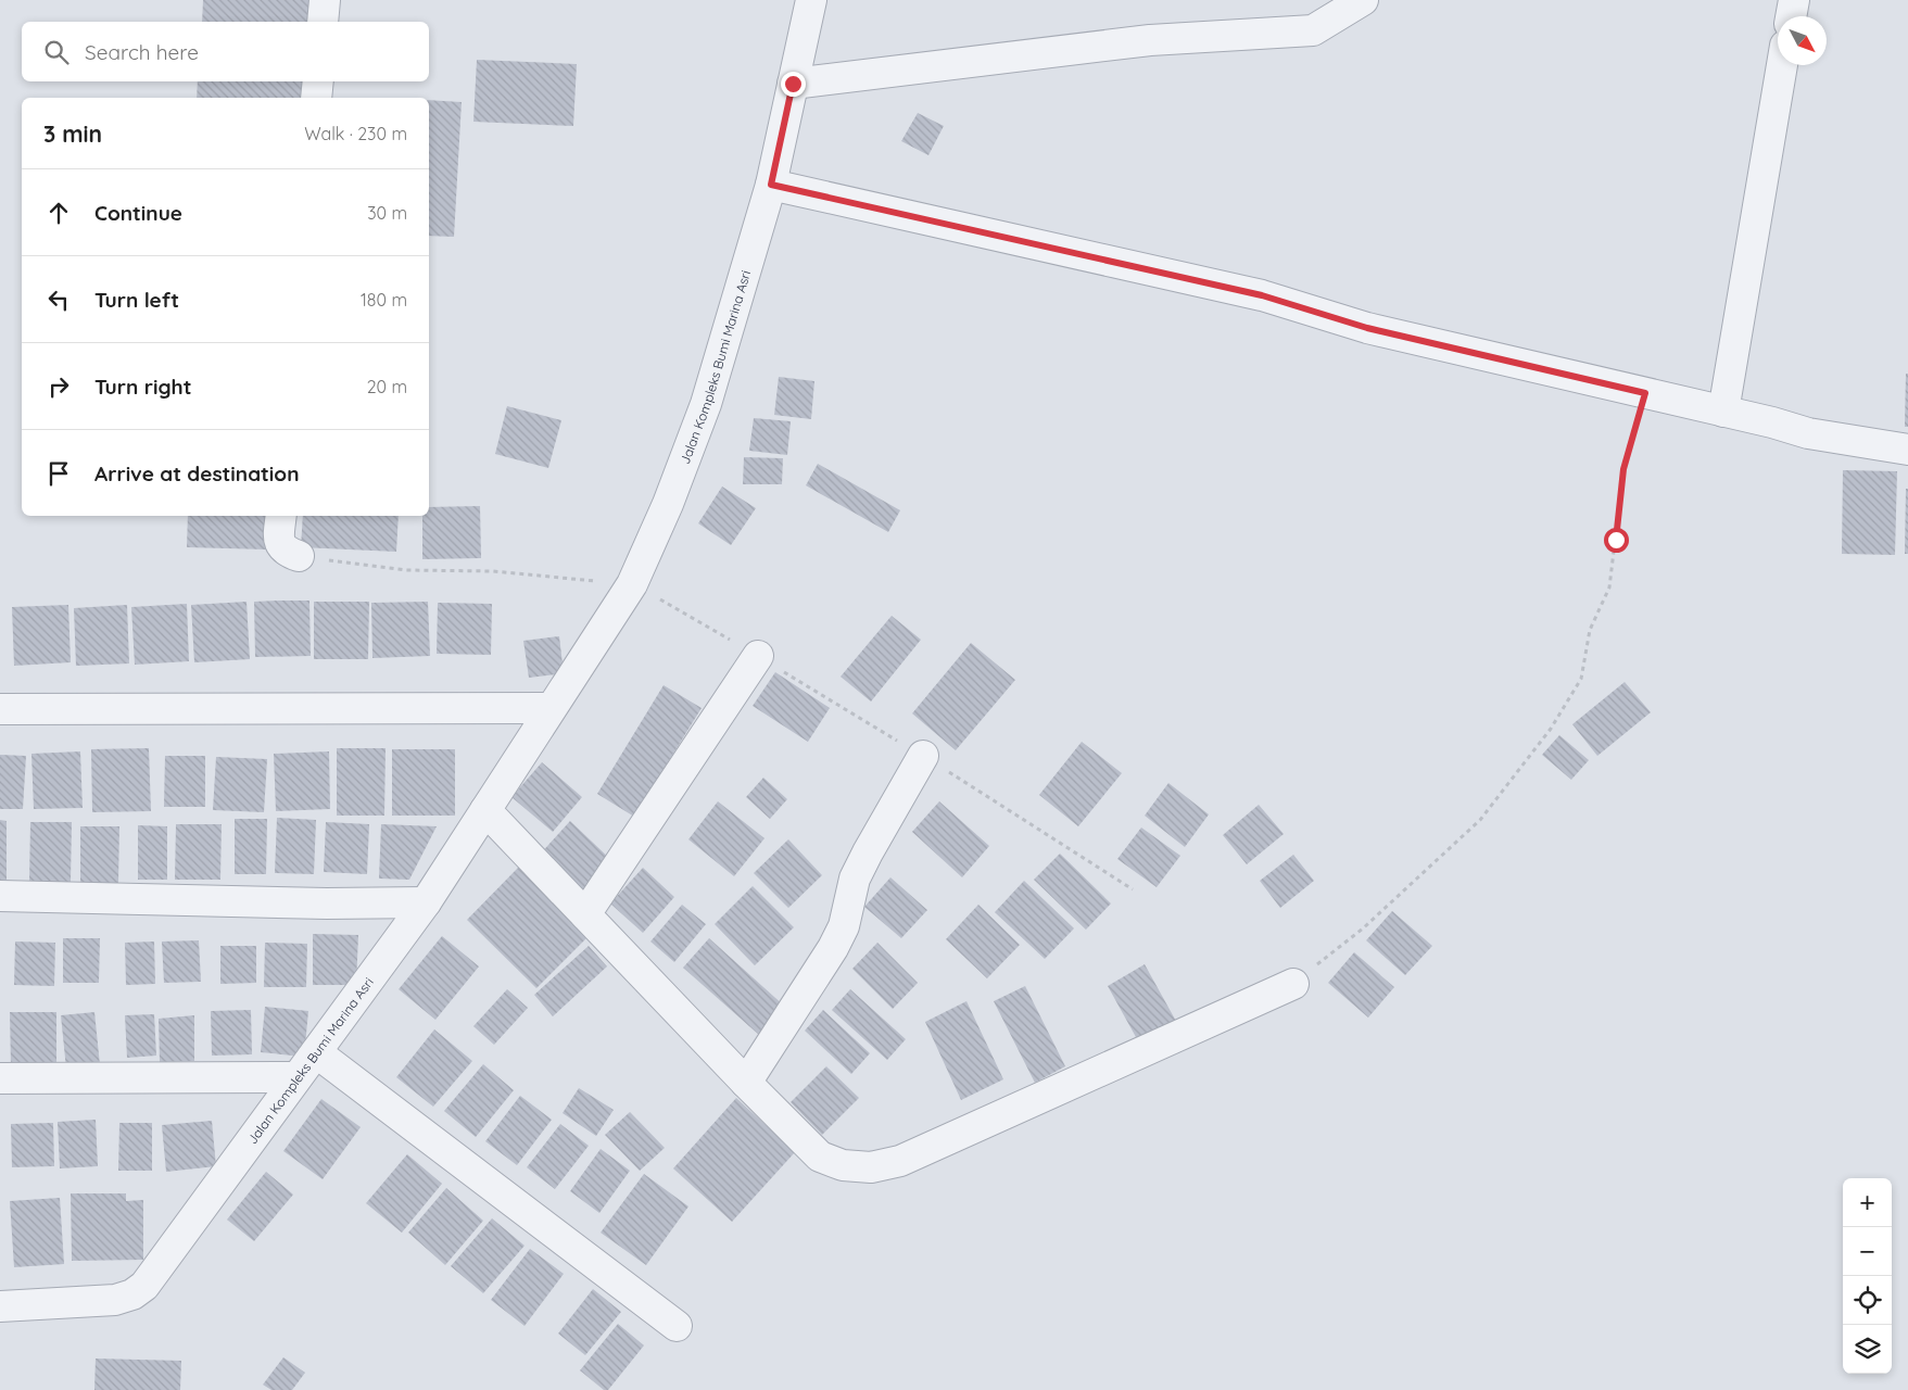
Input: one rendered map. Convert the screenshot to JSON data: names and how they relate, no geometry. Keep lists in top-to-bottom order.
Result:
{
  "streets": {
    "street": ["Jalan Kompleks Bumi Marina Asri"]
  },
  "north": "bottom right",
  "page": {
    "search": "Search here",
    "heading": ["3 min", "Walk · 230 m"],
    "list": [
      ["Continue", "30 m"],
      ["Turn left", "180 m"],
      ["Turn right", "20 m"],
      "Arrive at destination"
    ],
    "map_buttons": ["+", "−"]
  }
}
